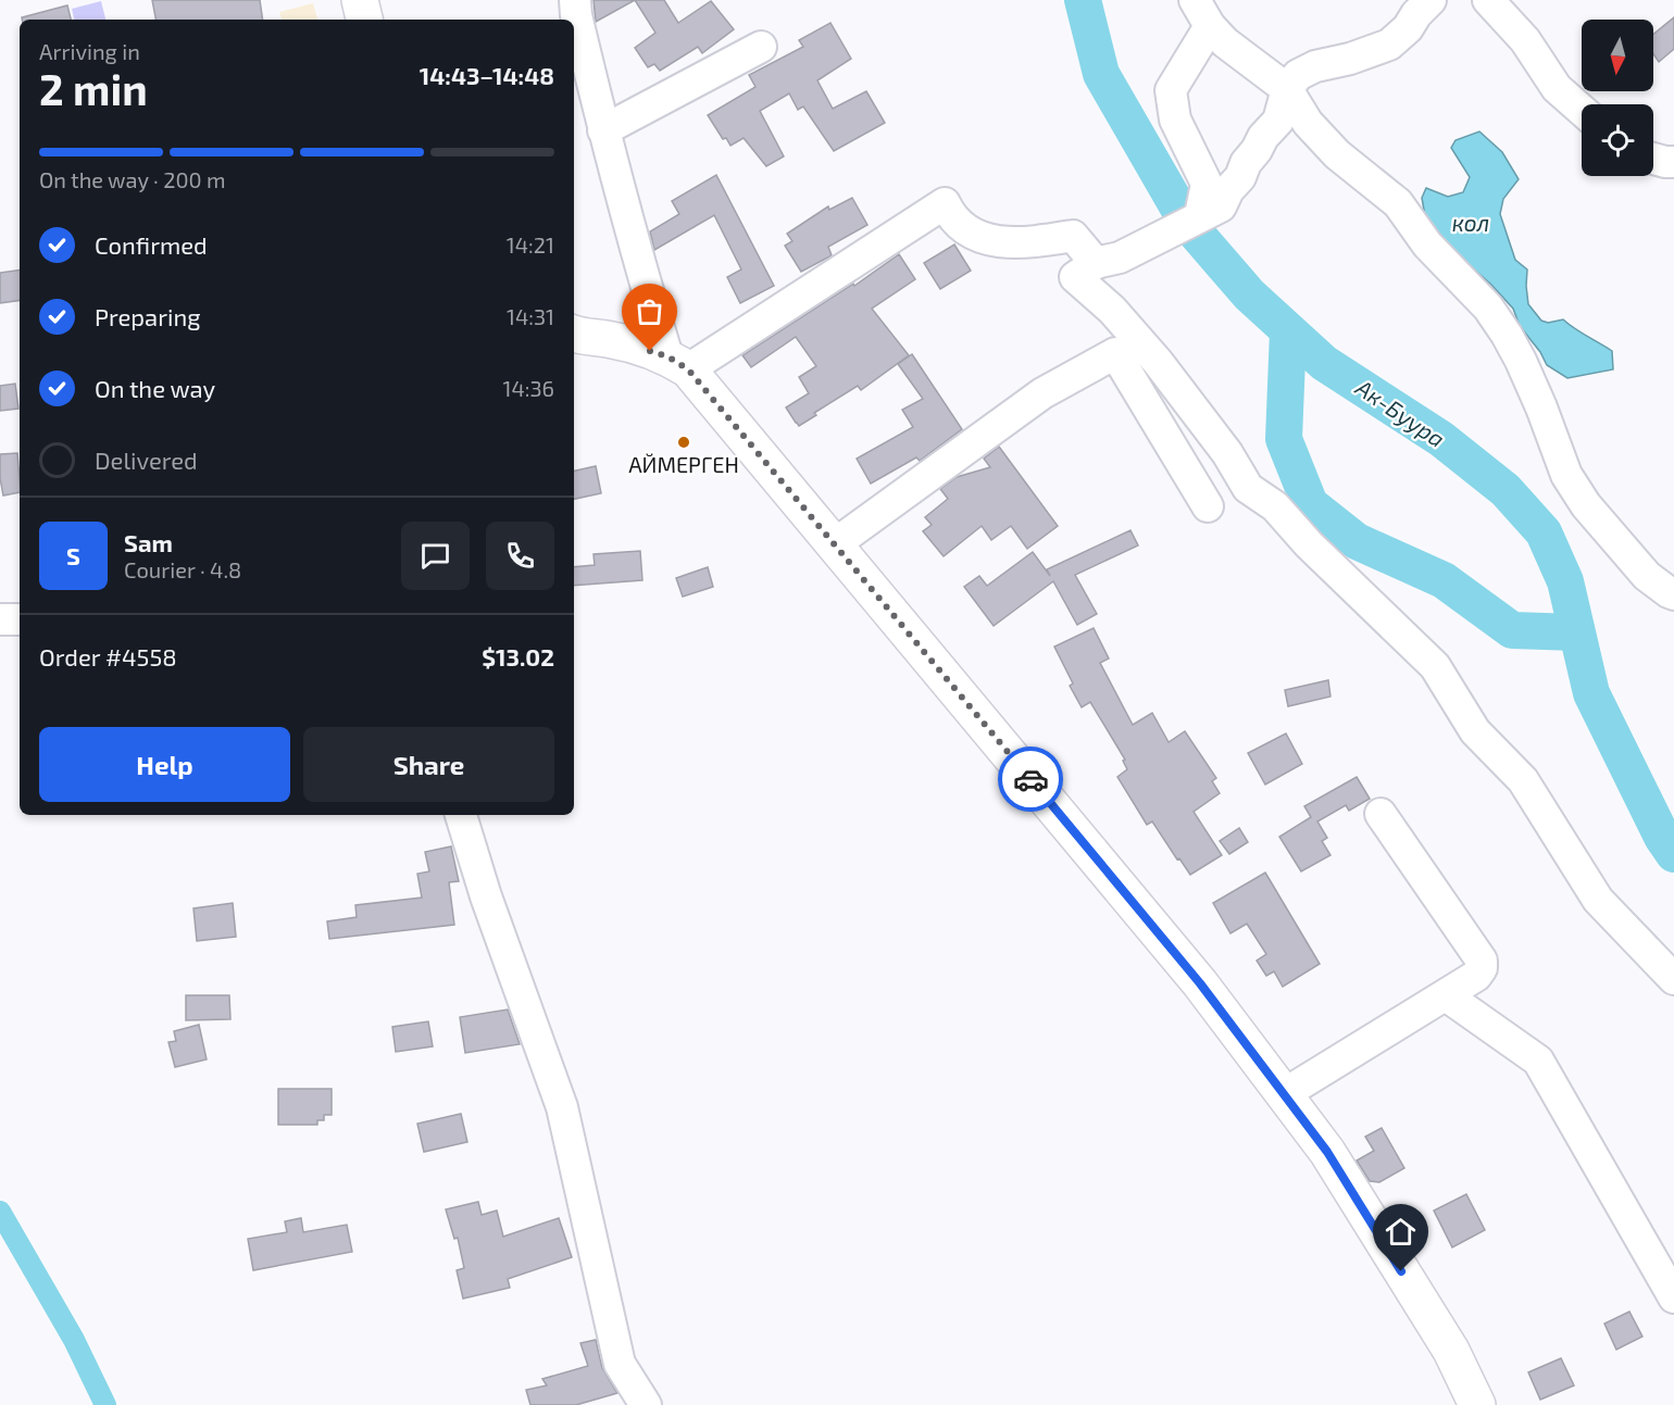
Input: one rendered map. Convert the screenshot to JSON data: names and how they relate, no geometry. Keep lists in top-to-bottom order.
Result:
{
  "water": ["кол", "Ак-Буура"],
  "places": ["АЙМЕРГЕН"],
  "north": "bottom",
  "page": {
    "heading": ["2 min", "Arriving in", "14:43–14:48"],
    "panel": [
      "Sam",
      "Courier · 4.8",
      "Order #4558",
      "$13.02"
    ],
    "bar": "On the way · 200 m",
    "list": [
      ["Confirmed", "14:21"],
      ["Preparing", "14:31"],
      ["On the way", "14:36"],
      "Delivered"
    ],
    "round": "S",
    "buttons": ["Help", "Share"]
  }
}
